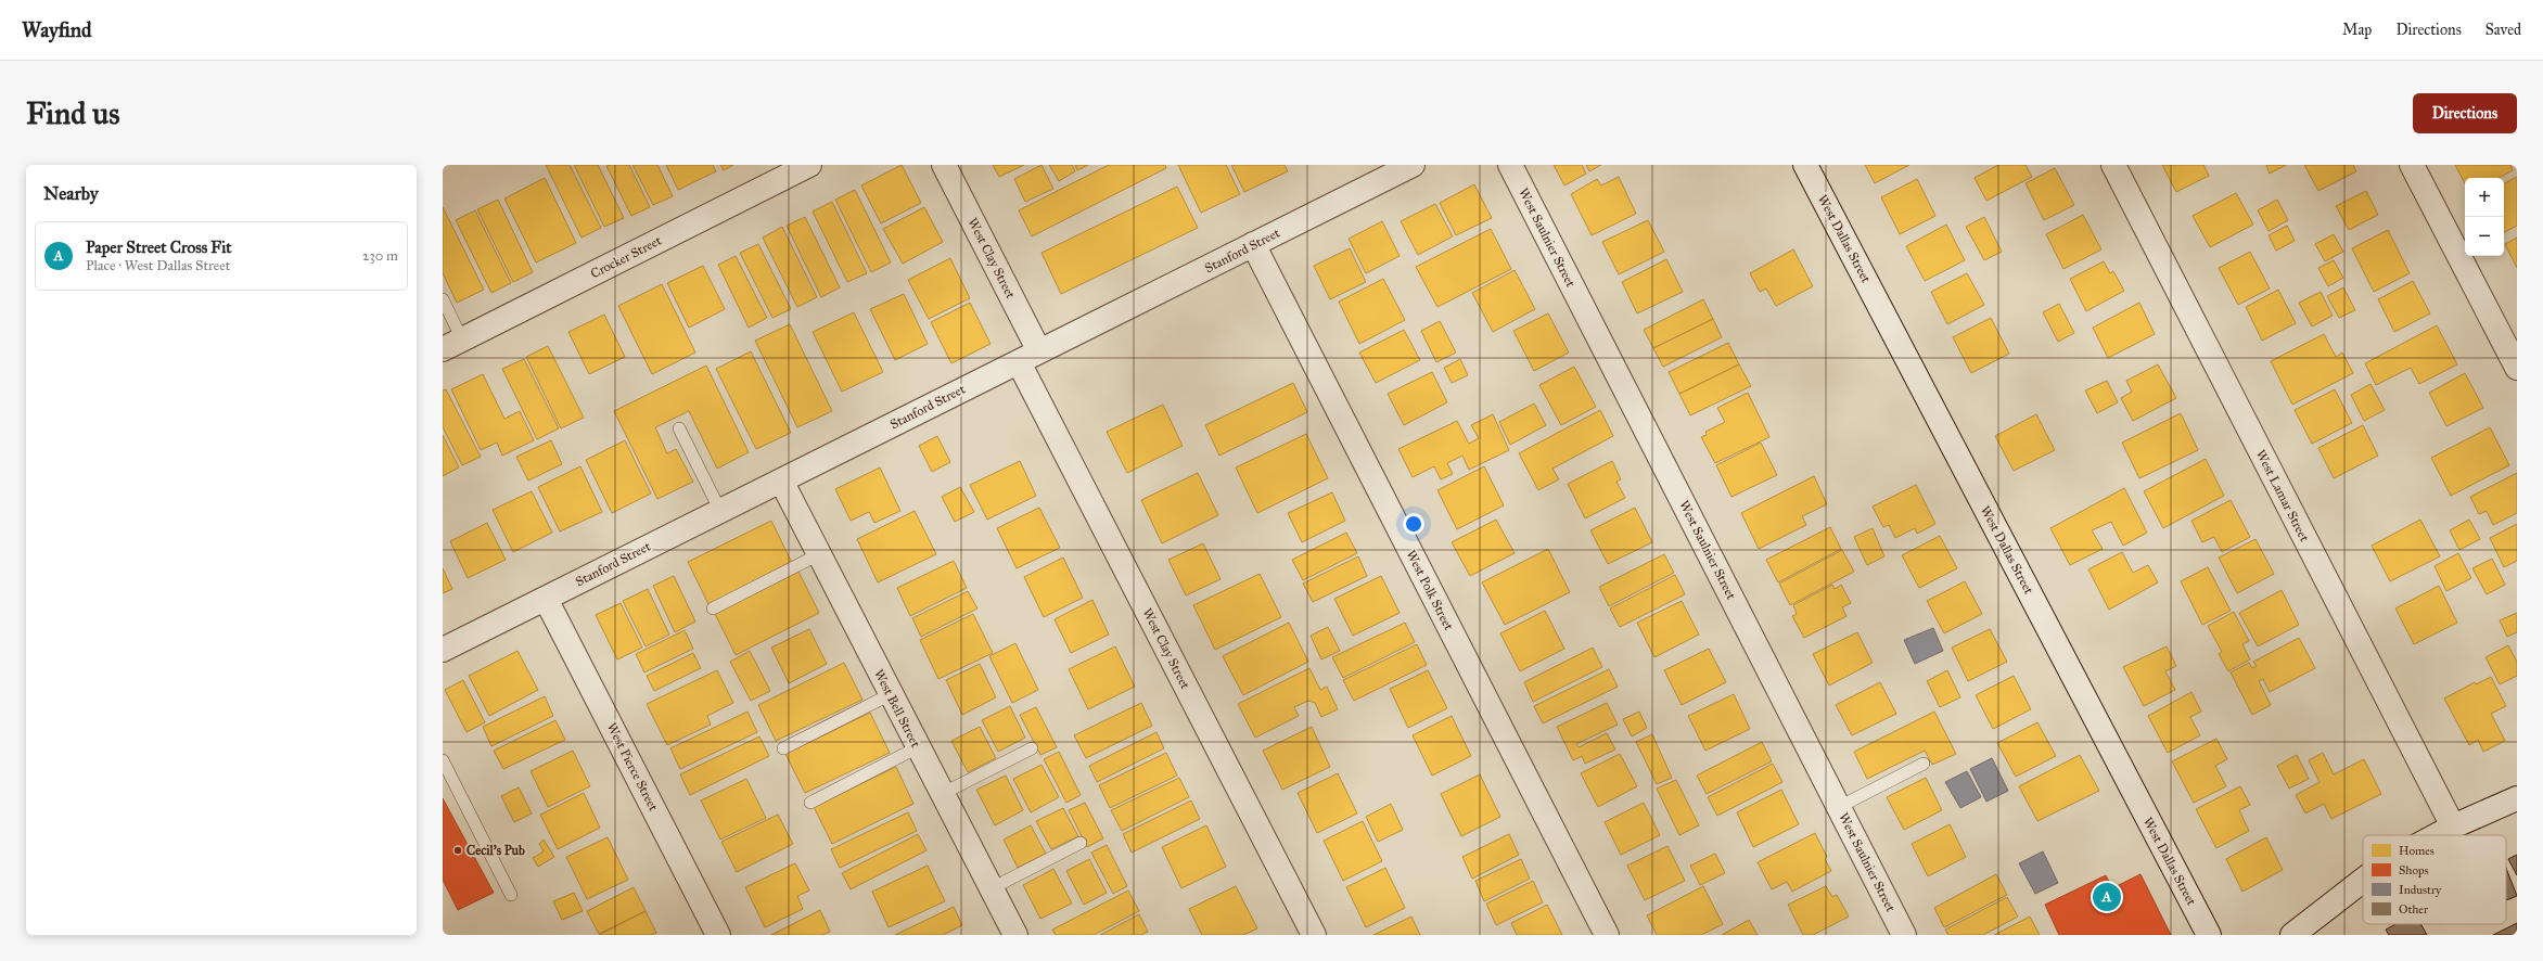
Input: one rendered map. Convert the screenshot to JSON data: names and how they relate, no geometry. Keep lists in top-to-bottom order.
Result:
{
  "streets": {
    "street": [
      "West Saulnier Street",
      "West Dallas Street",
      "Stanford Street",
      "Crocker Street",
      "West Clay Street",
      "West Lamar Street",
      "West Polk Street",
      "West Bell Street",
      "West Pierce Street"
    ]
  },
  "crossings": [
    ["Stanford Street", "West Clay Street"],
    ["Stanford Street", "West Polk Street"],
    ["Stanford Street", "West Bell Street"],
    ["Stanford Street", "West Pierce Street"]
  ],
  "places": ["Cecil's Pub"],
  "legend": [
    "Homes",
    "Shops",
    "Industry",
    "Other"
  ],
  "page": {
    "header": "Wayfind",
    "nav": ["Map", "Directions", "Saved"],
    "buttons": "Directions",
    "title": "Find us",
    "heading": "Nearby",
    "map_buttons": ["+", "−"],
    "list": [
      {
        "mark": "A",
        "name": "Paper Street Cross Fit",
        "note": "Place · West Dallas Street",
        "value": "230 m"
      }
    ],
    "pins": "A"
  }
}
